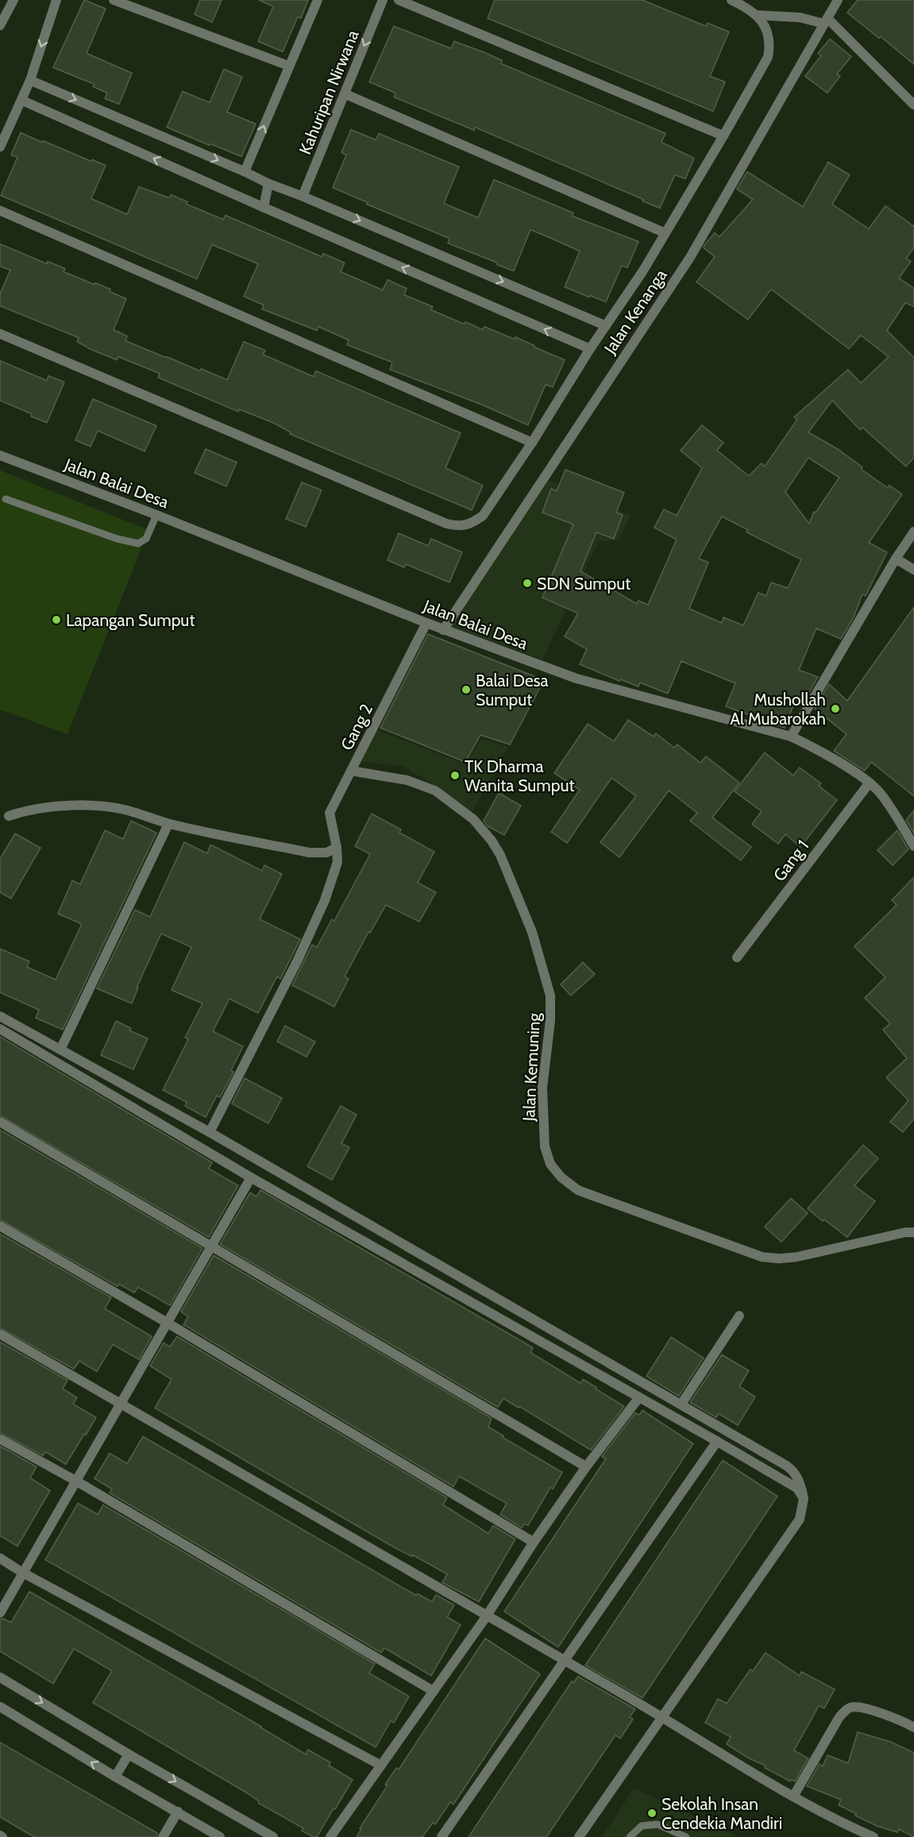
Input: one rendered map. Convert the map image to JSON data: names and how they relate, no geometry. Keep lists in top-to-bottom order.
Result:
{
  "streets": {
    "street": [
      "Kahuripan Nirwana",
      "Jalan Kenanga",
      "Jalan Balai Desa",
      "Gang 2",
      "Gang 1",
      "Jalan Kemuning"
    ]
  },
  "crossings": [
    ["Jalan Kenanga", "Jalan Balai Desa"],
    ["Jalan Balai Desa", "Gang 2"],
    ["Jalan Balai Desa", "Gang 1"],
    ["Gang 2", "Jalan Kemuning"]
  ],
  "places": [
    "SDN Sumput",
    "Lapangan Sumput",
    "Balai Desa Sumput",
    "Mushollah Al Mubarokah",
    "TK Dharma Wanita Sumput",
    "Sekolah Insan Cendekia Mandiri"
  ]
}
